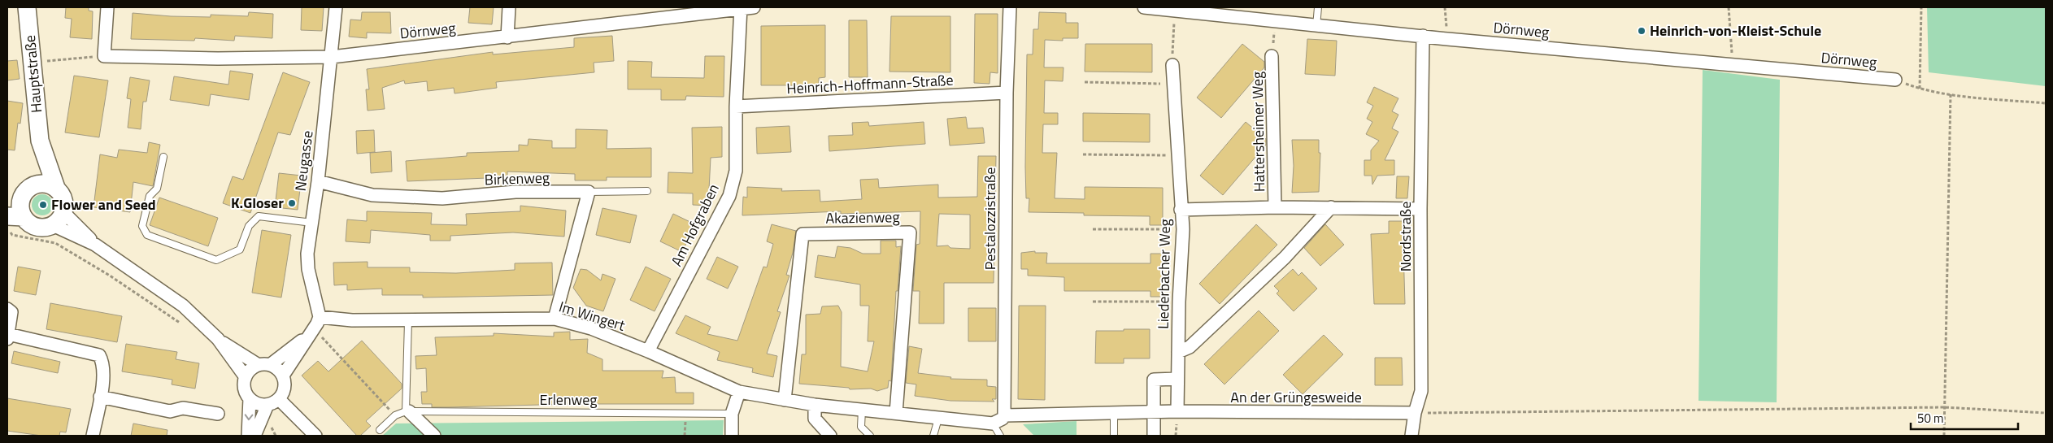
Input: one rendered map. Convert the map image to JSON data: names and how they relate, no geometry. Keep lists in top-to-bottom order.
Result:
{
  "streets": {
    "street": [
      "Dörnweg",
      "Hauptstraße",
      "Heinrich-Hoffmann-Straße",
      "Hattersheimer Weg",
      "Neugasse",
      "Birkenweg",
      "Akazienweg",
      "Pestalozzistraße",
      "Am Hofgraben",
      "Nordstraße",
      "Liederbacher Weg",
      "Im Wingert",
      "An der Grüngesweide"
    ],
    "lane": ["Erlenweg"]
  },
  "crossings": [
    ["Dörnweg", "Neugasse"],
    ["Dörnweg", "Am Hofgraben"],
    ["Dörnweg", "Nordstraße"],
    ["Heinrich-Hoffmann-Straße", "Pestalozzistraße"],
    ["Heinrich-Hoffmann-Straße", "Am Hofgraben"],
    ["Hattersheimer Weg", "Nordstraße"],
    ["Hattersheimer Weg", "Liederbacher Weg"],
    ["Neugasse", "Birkenweg"],
    ["Neugasse", "Im Wingert"],
    ["Akazienweg", "Im Wingert"],
    ["Pestalozzistraße", "An der Grüngesweide"],
    ["Am Hofgraben", "Im Wingert"],
    ["Nordstraße", "An der Grüngesweide"],
    ["Liederbacher Weg", "An der Grüngesweide"]
  ],
  "places": ["Heinrich-von-Kleist-Schule", "K.Gloser", "Flower and Seed"],
  "scale_bar": "50 m"
}
